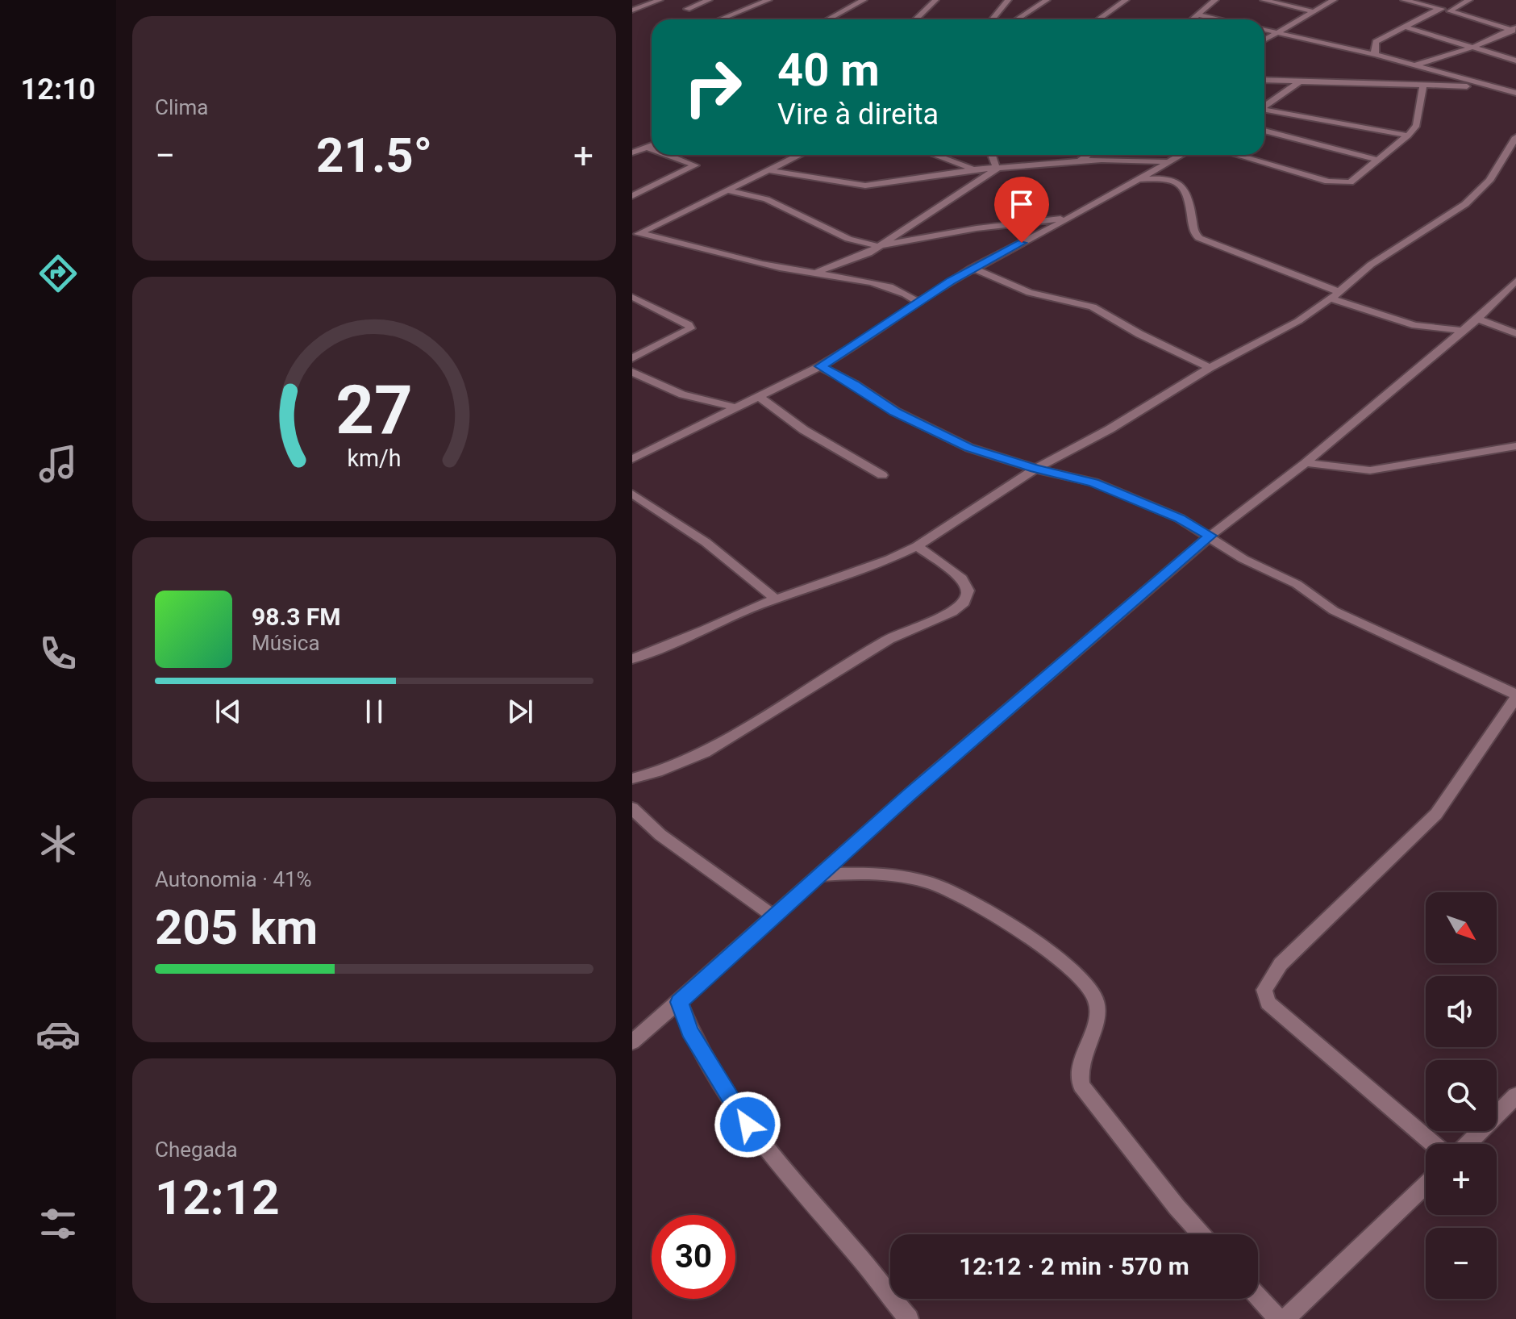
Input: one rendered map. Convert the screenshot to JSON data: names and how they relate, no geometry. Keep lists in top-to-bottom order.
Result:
{
  "north": "bottom right",
  "page": {
    "tabs": "12:10",
    "tile": [
      "Clima",
      ["Autonomia · 41%", "205 km"],
      ["Chegada", "12:12"]
    ],
    "turn": ["40 m", "Vire à direita"],
    "heat": ["−", "21.5°", "+"],
    "song": ["98.3 FM", "Música"],
    "map_buttons": ["+", "−"],
    "limit": "30",
    "trip": "12:12 · 2 min · 570 m",
    "gauge": ["27", "km/h"]
  }
}
